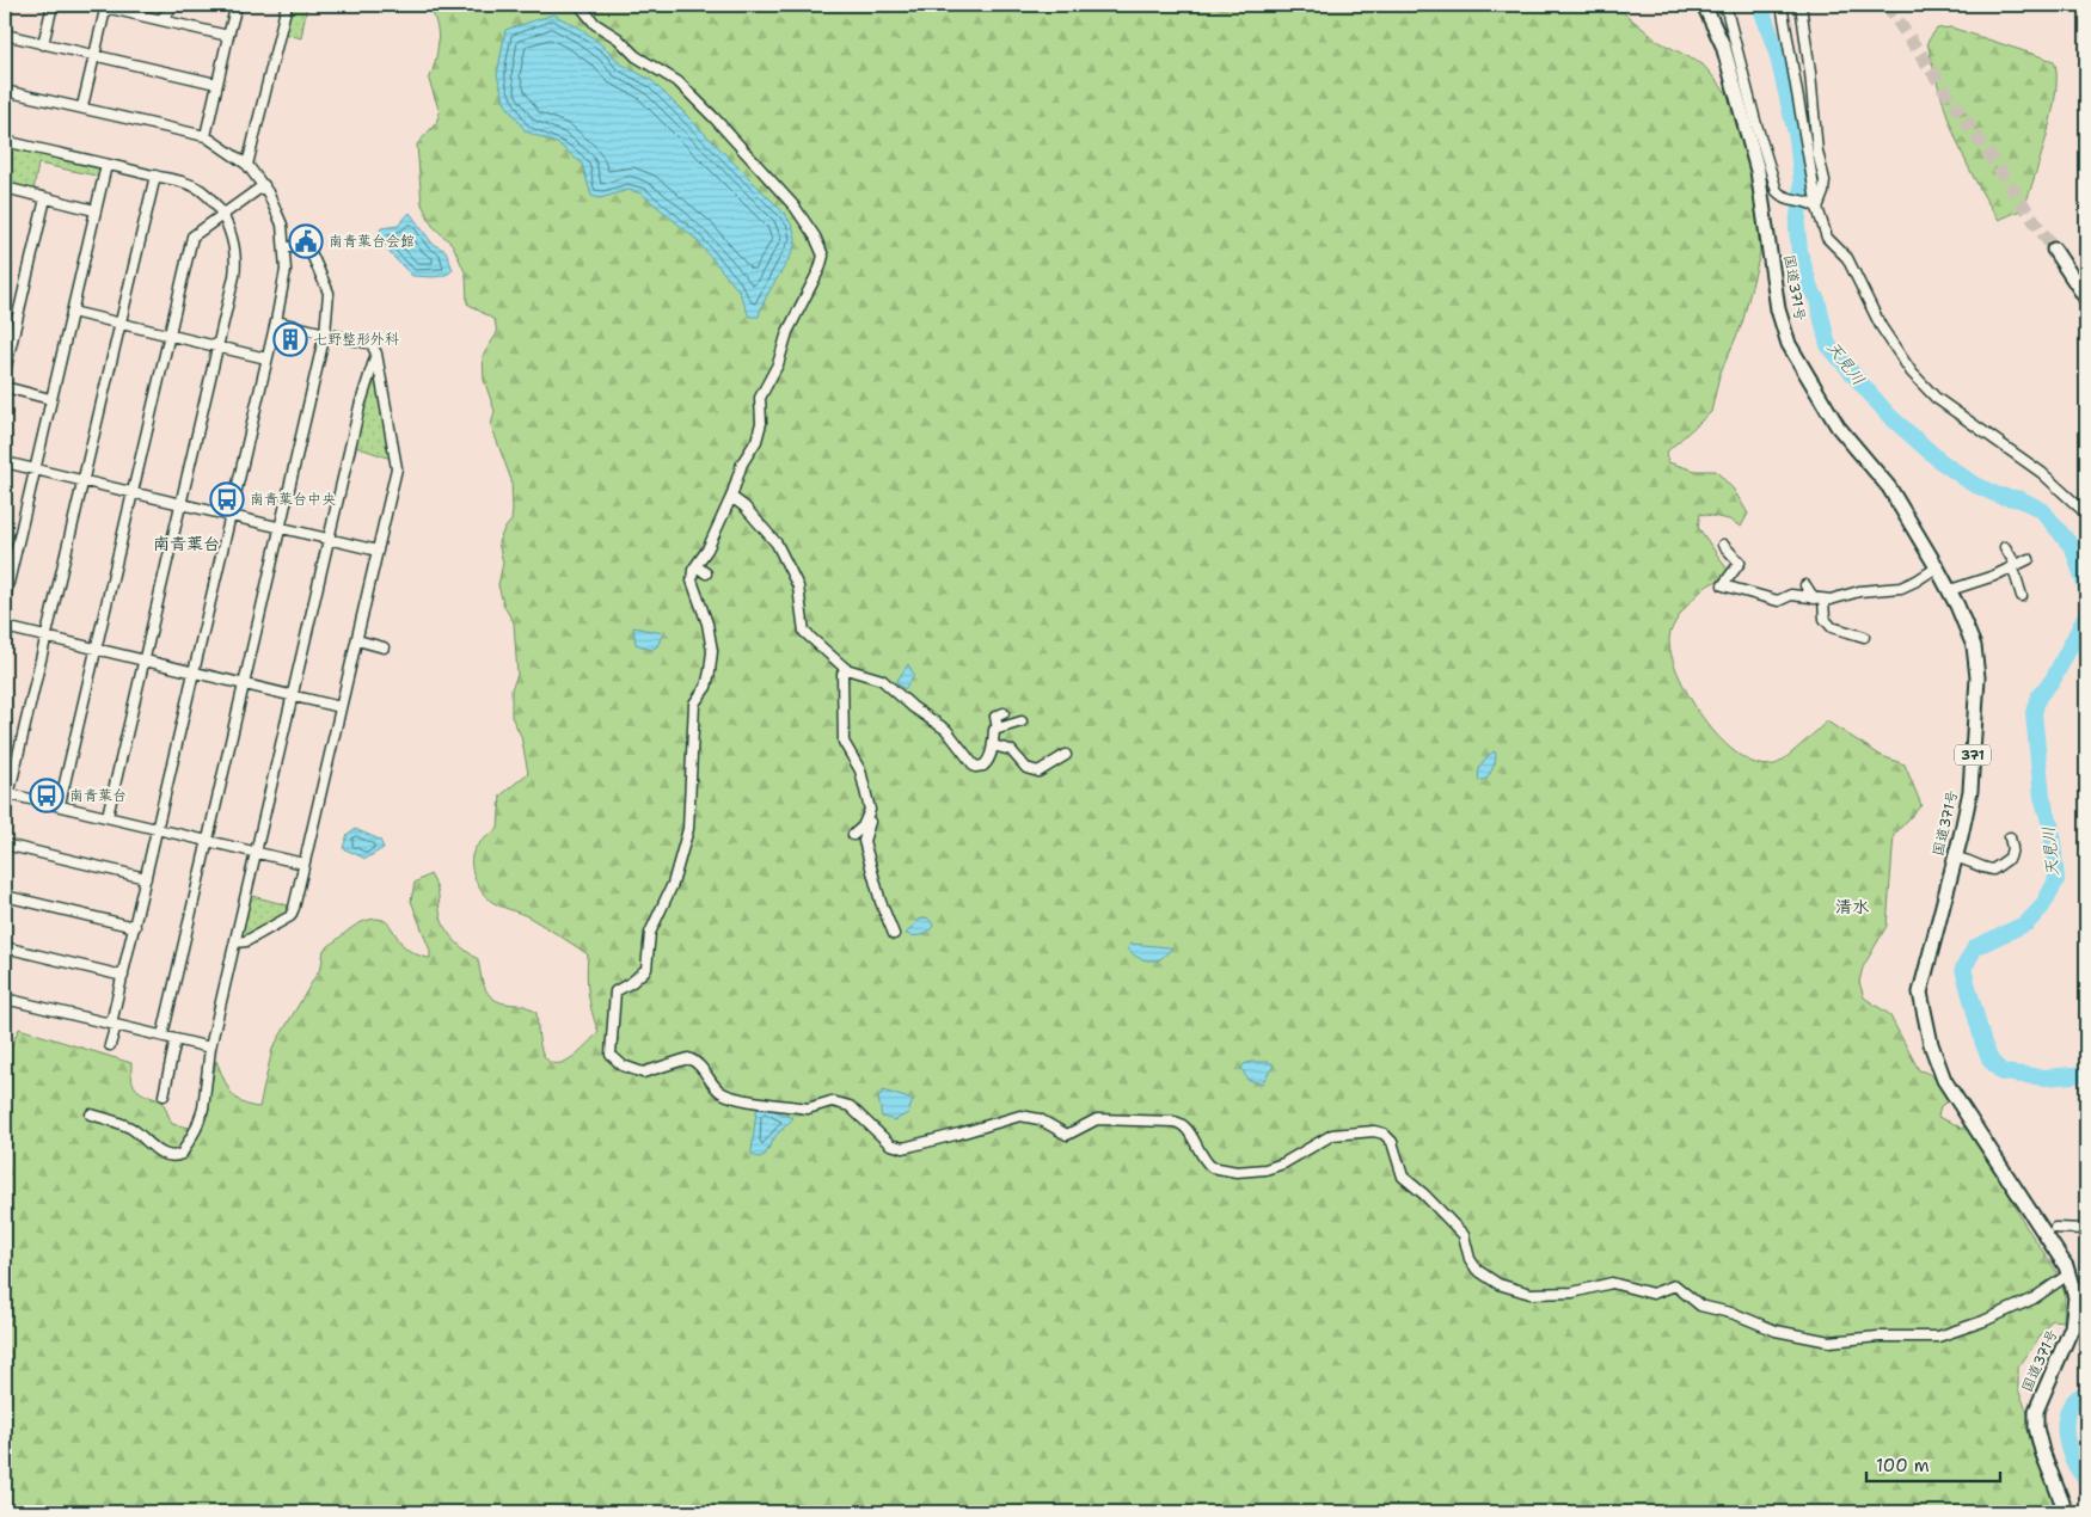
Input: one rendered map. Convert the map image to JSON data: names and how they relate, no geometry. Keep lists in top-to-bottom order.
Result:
{
  "streets": {
    "highway": ["国道371号", "371"]
  },
  "districts": ["南青葉台", "清水"],
  "water": ["天見川"],
  "places": {
    "public building": ["南青葉台会館"],
    "building": ["七野整形外科"],
    "bus stop": ["南青葉台中央", "南青葉台"]
  },
  "scale_bar": "100 m"
}
